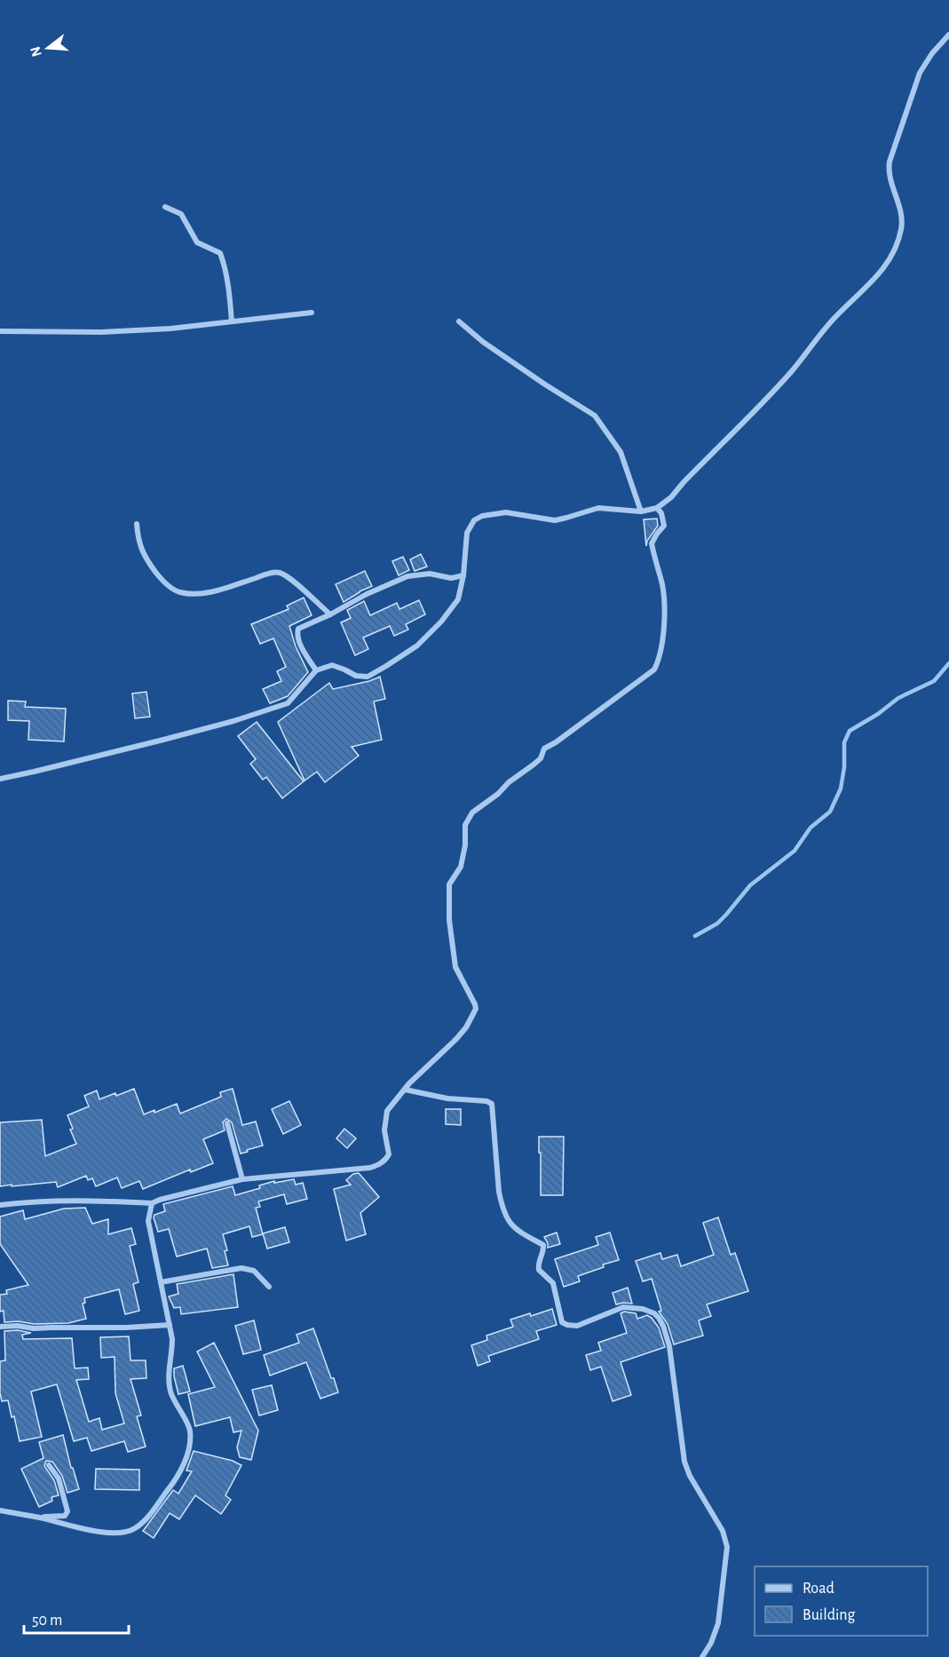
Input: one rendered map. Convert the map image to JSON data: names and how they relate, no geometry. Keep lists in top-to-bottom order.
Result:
{
  "legend": ["Road", "Building"],
  "scale_bar": "50 m",
  "north": "left"
}
